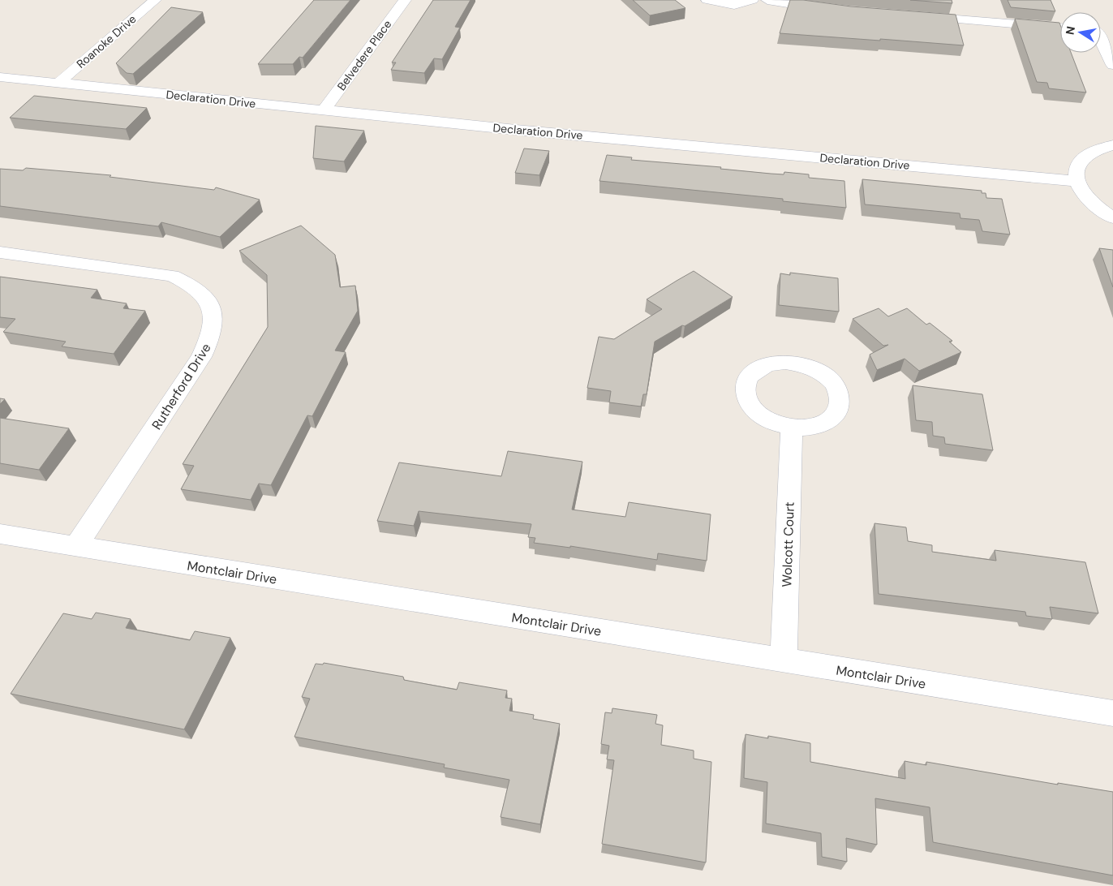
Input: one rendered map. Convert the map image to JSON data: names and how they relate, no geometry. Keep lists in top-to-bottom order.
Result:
{
  "streets": {
    "street": [
      "Roanoke Drive",
      "Belvedere Place",
      "Declaration Drive",
      "Rutherford Drive",
      "Wolcott Court",
      "Montclair Drive"
    ]
  },
  "crossings": [
    ["Roanoke Drive", "Declaration Drive"],
    ["Belvedere Place", "Declaration Drive"],
    ["Rutherford Drive", "Montclair Drive"],
    ["Wolcott Court", "Montclair Drive"]
  ],
  "north": "left"
}
